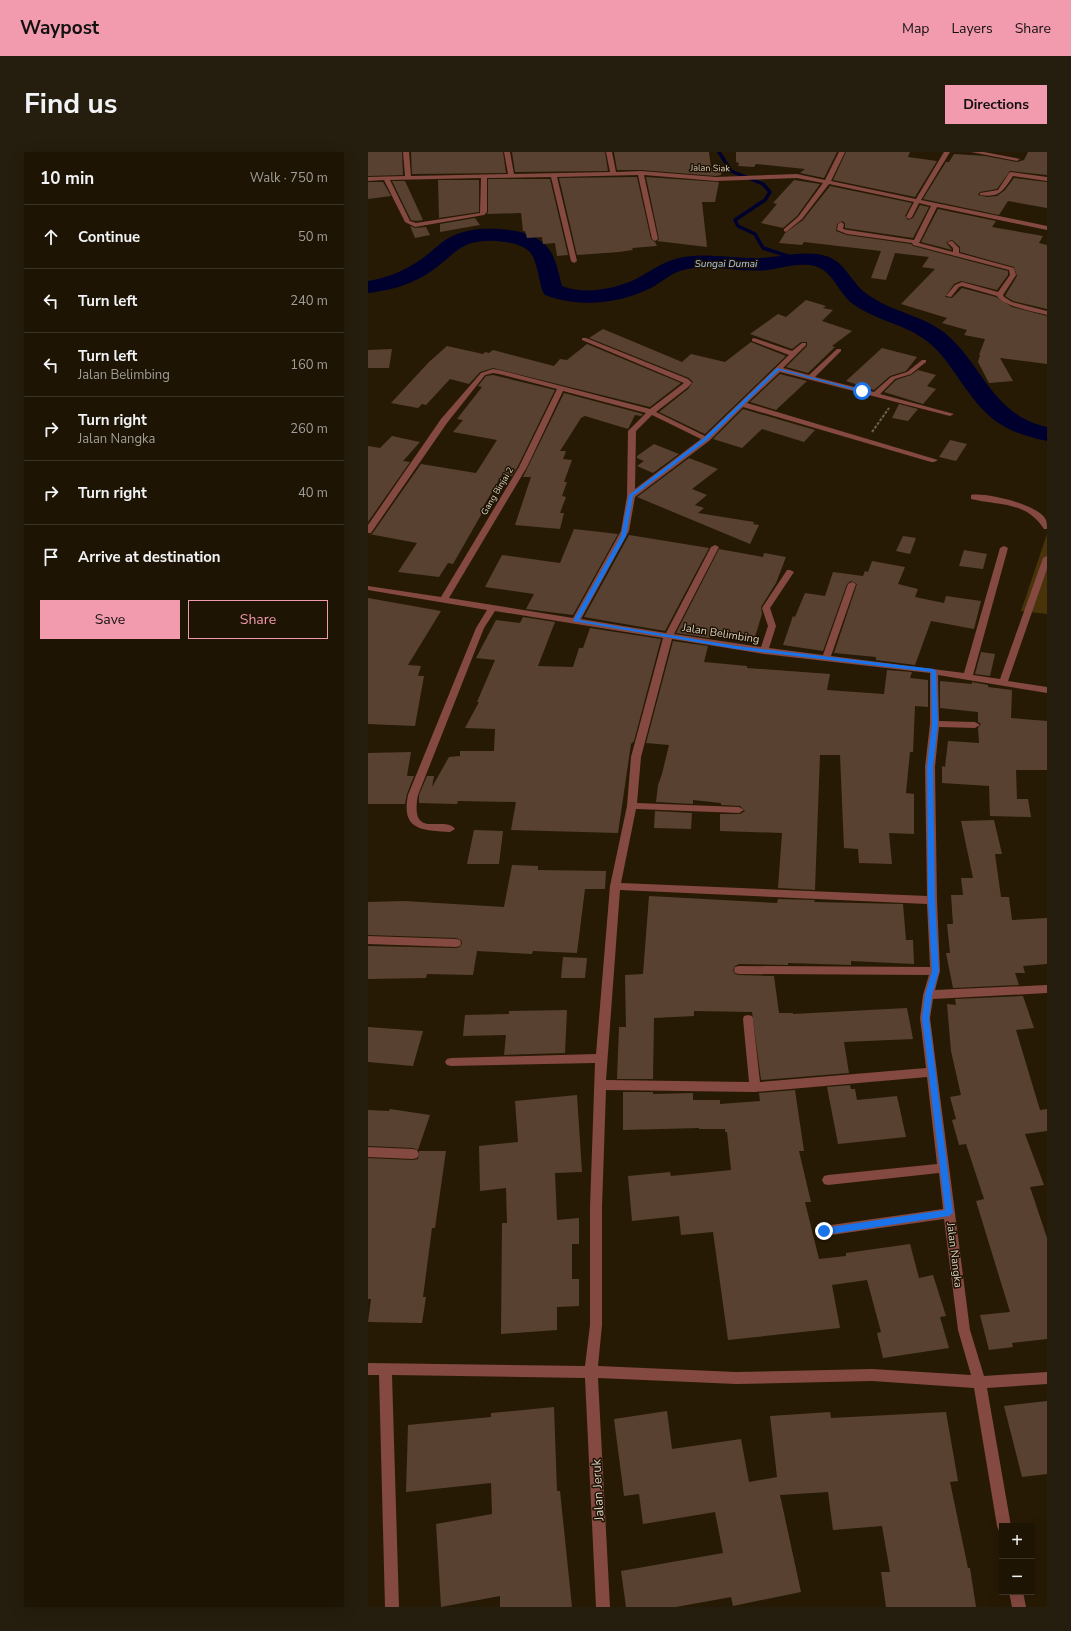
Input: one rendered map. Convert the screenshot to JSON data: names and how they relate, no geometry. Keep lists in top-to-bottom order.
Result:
{
  "streets": {
    "street": [
      "Jalan Siak",
      "Gang Binjai 2",
      "Jalan Belimbing",
      "Jalan Nangka",
      "Jalan Jeruk"
    ]
  },
  "crossings": [
    ["Gang Binjai 2", "Jalan Belimbing"],
    ["Jalan Belimbing", "Jalan Nangka"],
    ["Jalan Belimbing", "Jalan Jeruk"]
  ],
  "water": ["Sungai Dumai"],
  "page": {
    "header": "Waypost",
    "nav": ["Map", "Layers", "Share"],
    "title": "Find us",
    "buttons": [
      "Directions",
      ["Save", "Share"]
    ],
    "heading": ["10 min", "Walk · 750 m"],
    "list": [
      ["Continue", "50 m"],
      ["Turn left", "240 m"],
      ["Turn left", "Jalan Belimbing", "160 m"],
      ["Turn right", "Jalan Nangka", "260 m"],
      ["Turn right", "40 m"],
      "Arrive at destination"
    ],
    "map_buttons": ["+", "−"]
  }
}
